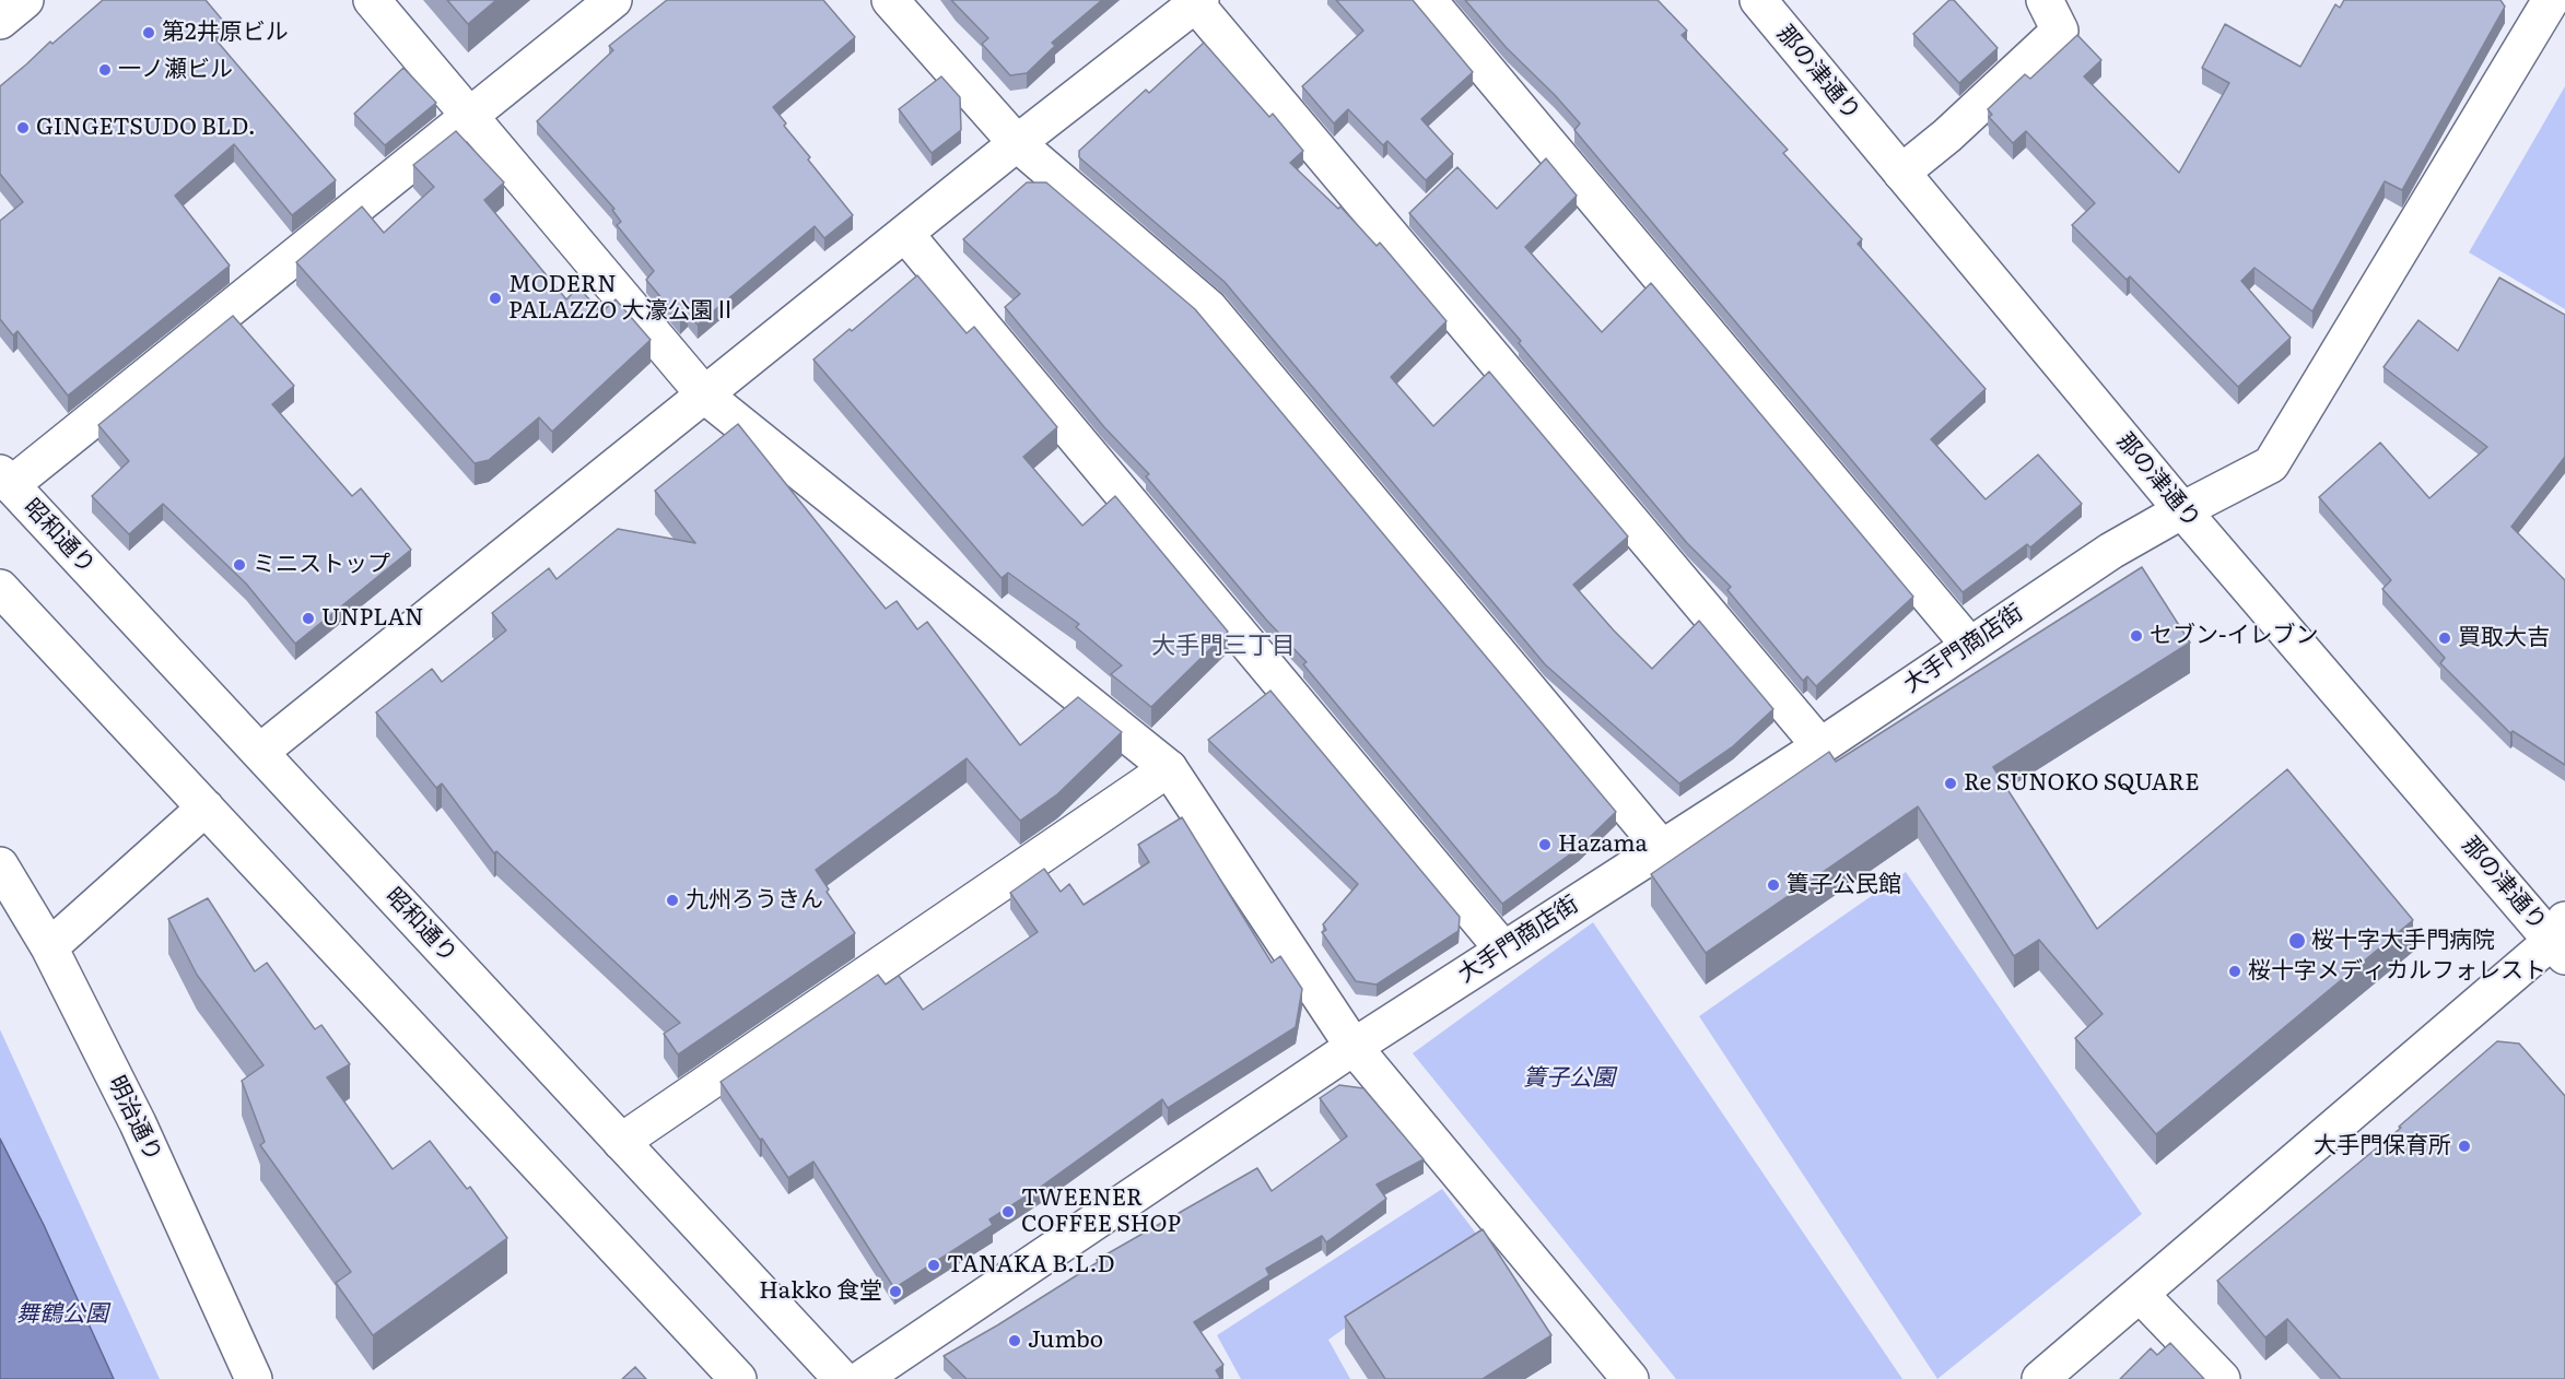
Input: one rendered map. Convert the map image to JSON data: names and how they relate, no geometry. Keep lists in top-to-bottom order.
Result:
{
  "streets": {
    "street": [
      "那の津通り",
      "昭和通り",
      "大手門商店街",
      "明治通り"
    ]
  },
  "crossings": [
    ["那の津通り", "大手門商店街"]
  ],
  "districts": ["大手門三丁目"],
  "parks": ["簀子公園", "舞鶴公園"],
  "places": [
    "第2井原ビル",
    "一ノ瀬ビル",
    "GINGETSUDO BLD.",
    "MODERN PALAZZO 大濠公園Ⅱ",
    "ミニストップ",
    "UNPLAN",
    "セブン-イレブン",
    "買取大吉",
    "Re SUNOKO SQUARE",
    "Hazama",
    "簀子公民館",
    "九州ろうきん",
    "桜十字大手門病院",
    "桜十字メディカルフォレスト",
    "大手門保育所",
    "TWEENER COFFEE SHOP",
    "TANAKA B.L.D",
    "Hakko 食堂",
    "Jumbo"
  ]
}
